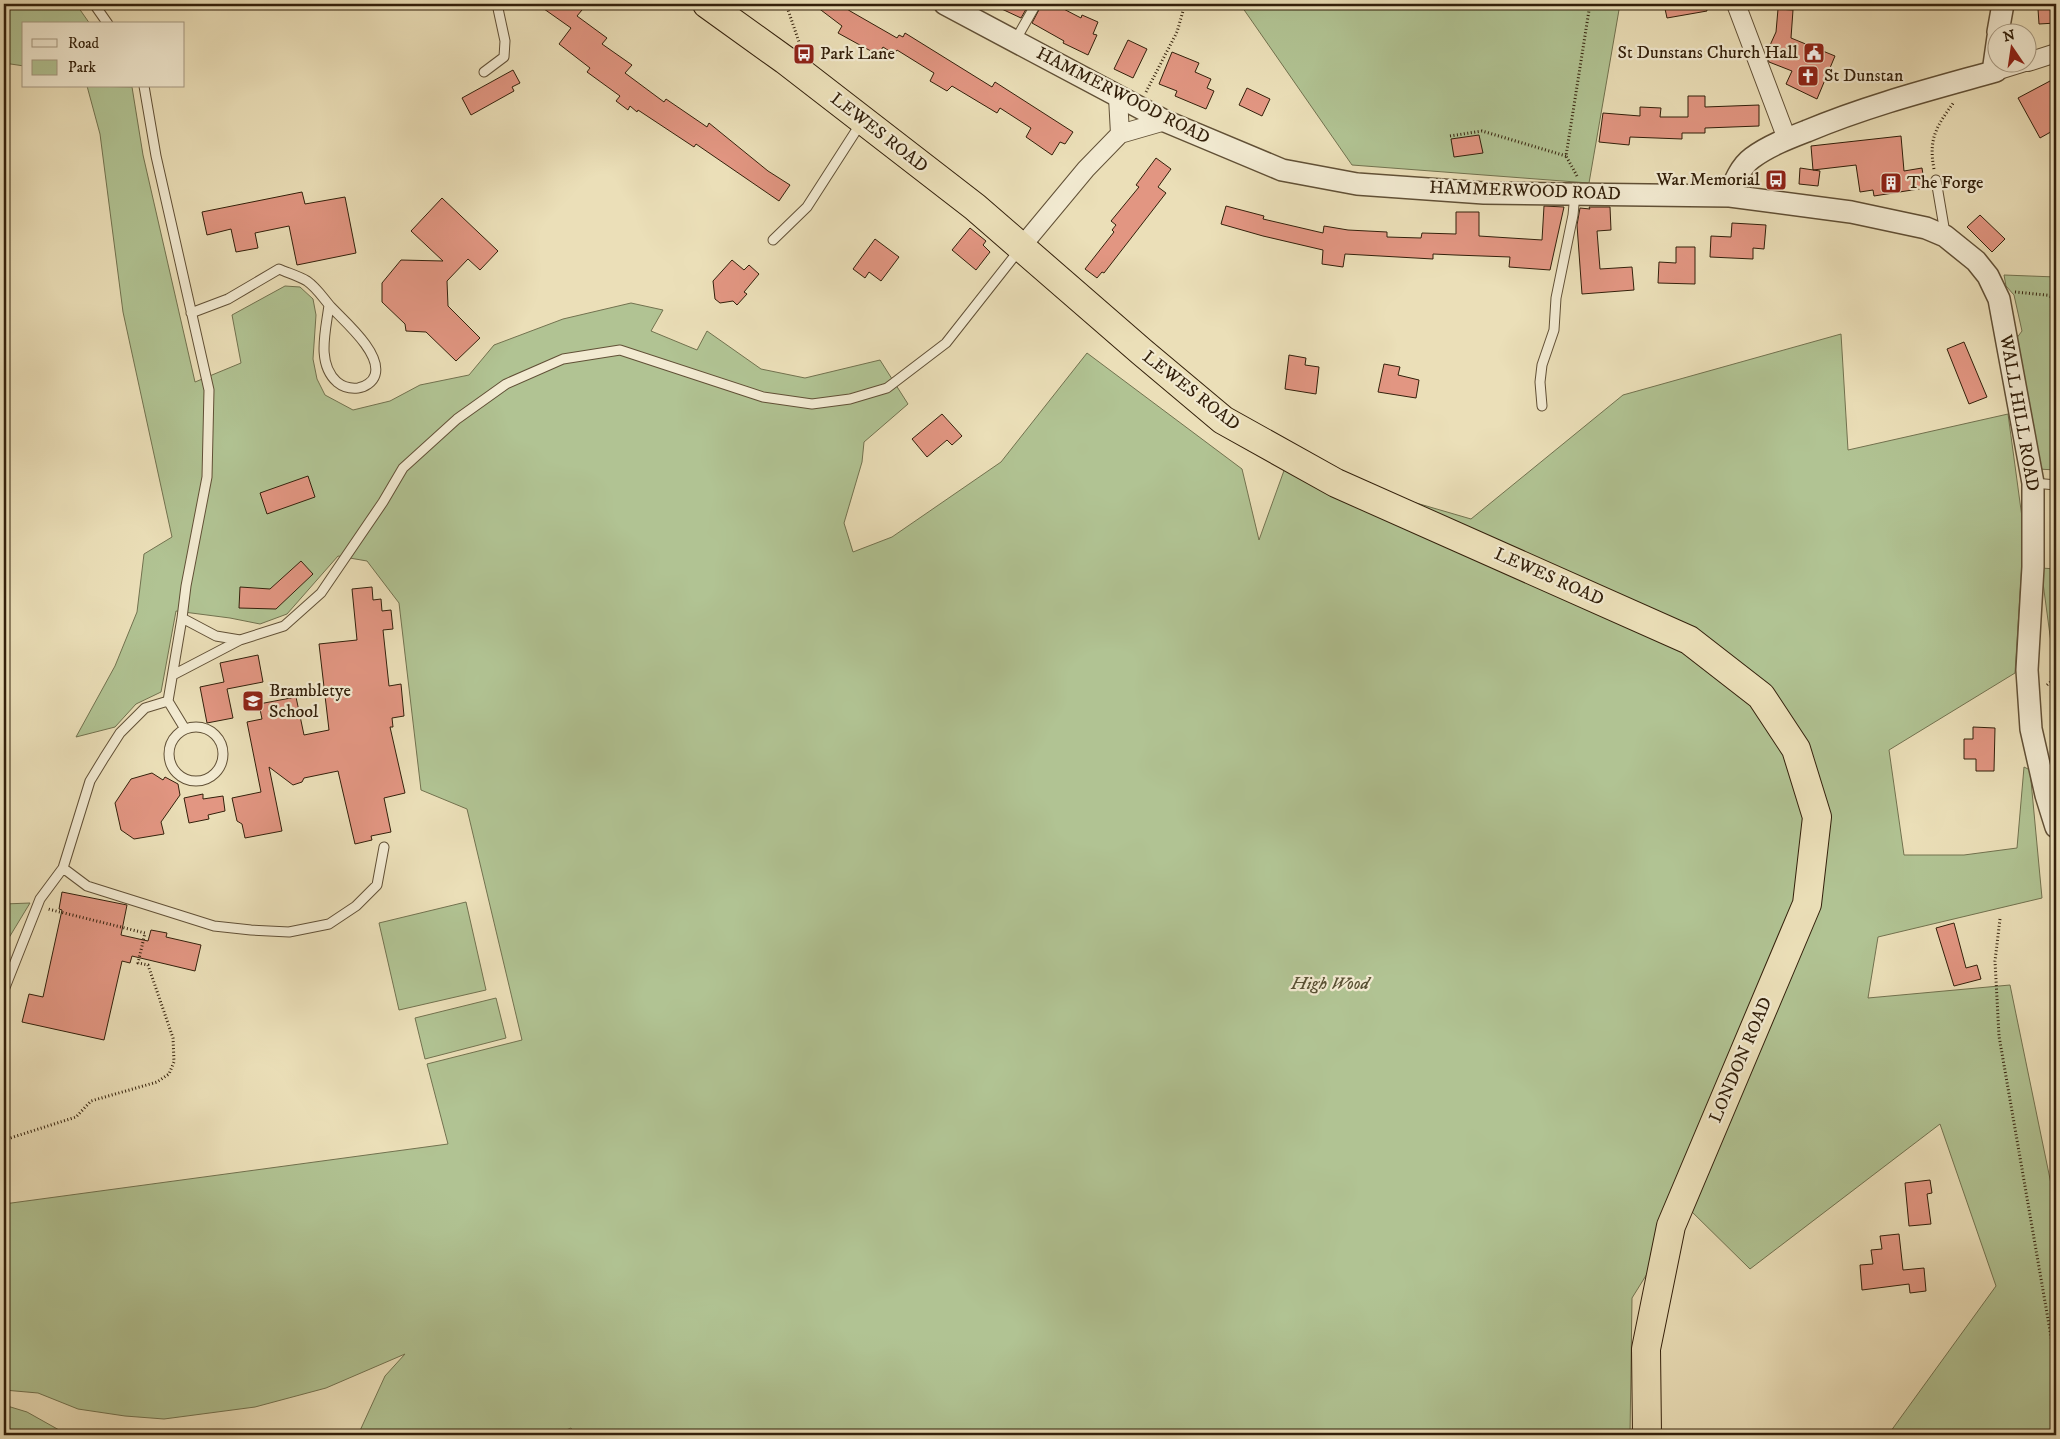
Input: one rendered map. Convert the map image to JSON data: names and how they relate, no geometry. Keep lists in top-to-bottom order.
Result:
{
  "streets": {
    "highway": ["LEWES ROAD", "LONDON ROAD"],
    "street": ["HAMMERWOOD ROAD", "WALL HILL ROAD"]
  },
  "crossings": [
    ["HAMMERWOOD ROAD", "WALL HILL ROAD"],
    ["LEWES ROAD", "LONDON ROAD"]
  ],
  "parks": ["High Wood"],
  "places": {
    "public building": ["St Dunstans Church Hall"],
    "bus stop": ["Park Lane", "War Memorial"],
    "church": ["St Dunstan"],
    "building": ["The Forge"],
    "school or university": ["Brambletye School"]
  },
  "legend": ["Road", "Park"],
  "north": "top"
}
